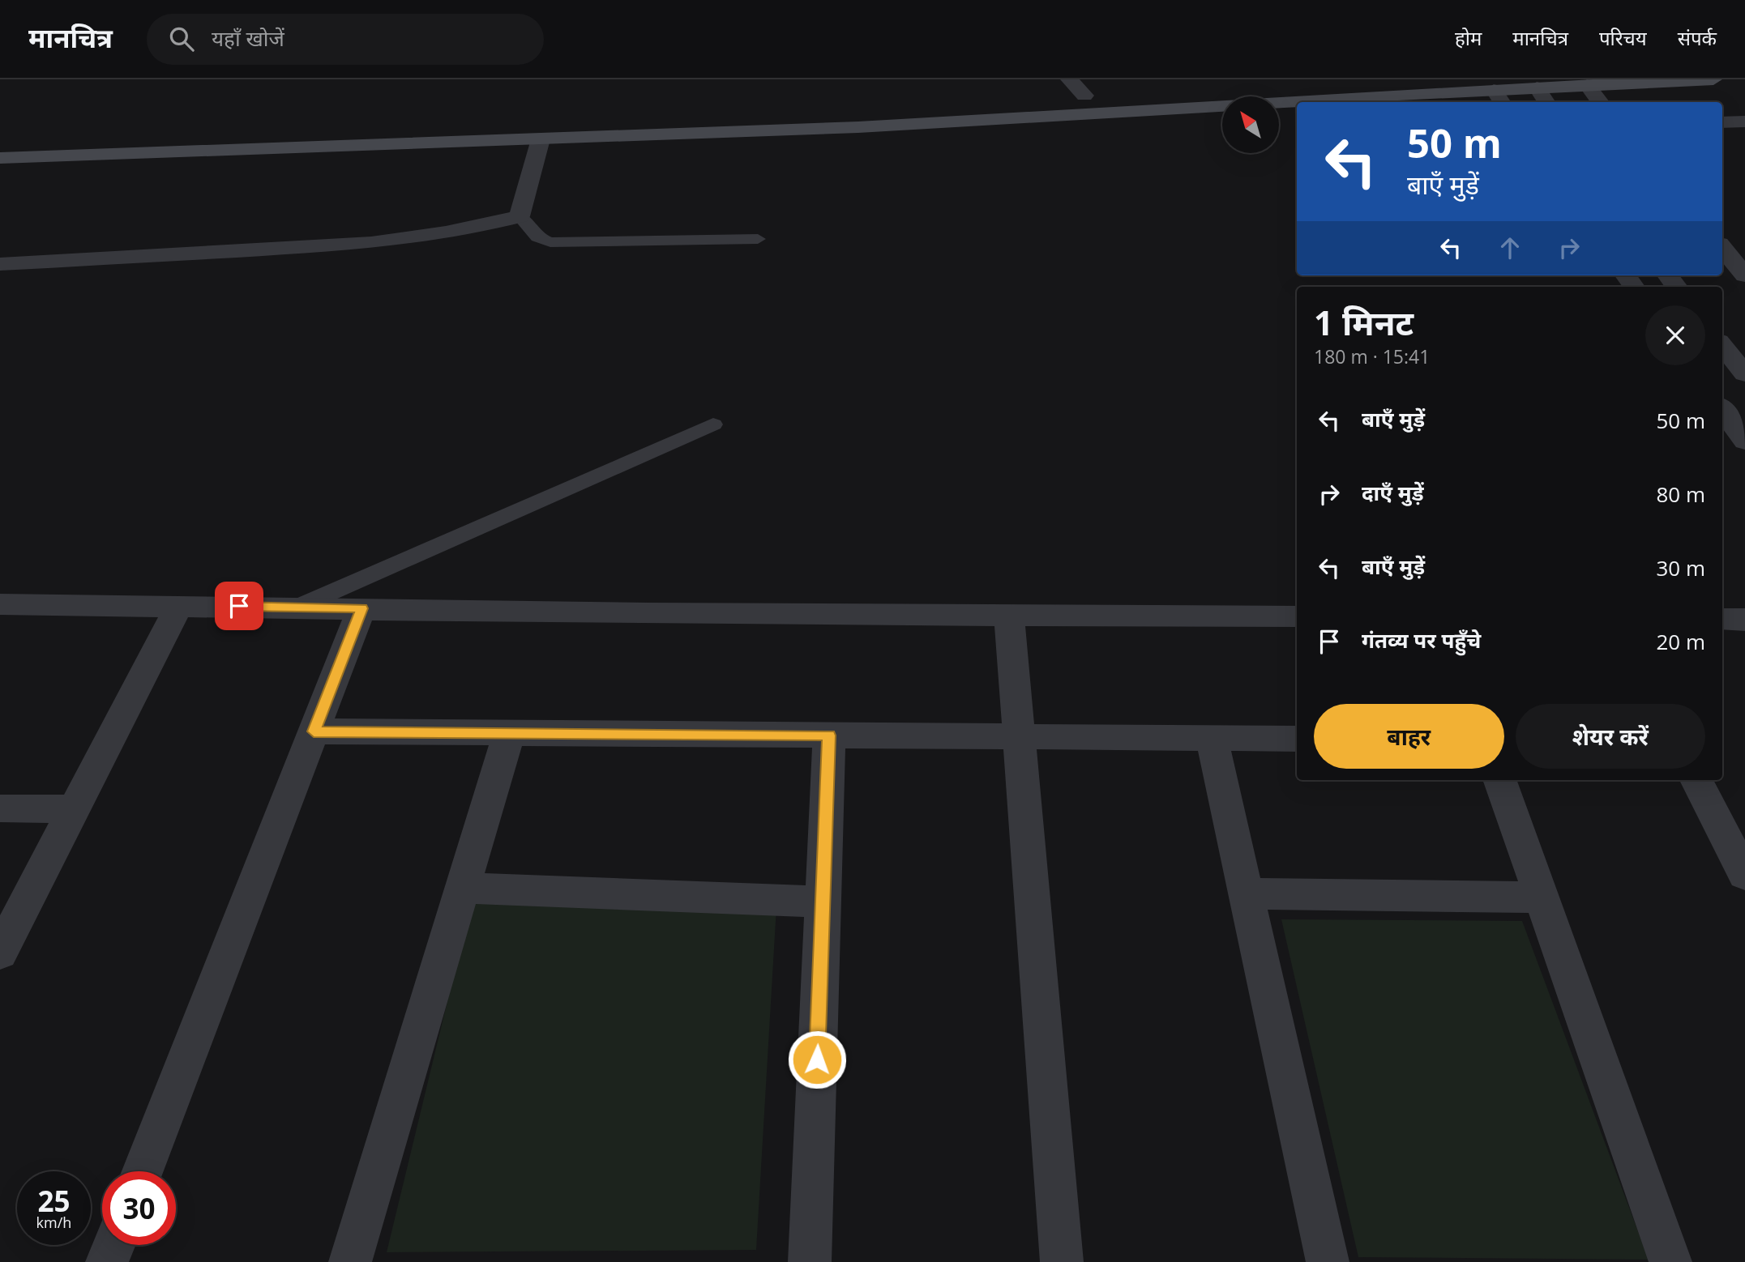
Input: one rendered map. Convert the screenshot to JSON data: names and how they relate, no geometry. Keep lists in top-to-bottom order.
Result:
{
  "north": "top left",
  "page": {
    "header": "मानचित्र",
    "search": "यहाँ खोजें",
    "nav": [
      "होम",
      "मानचित्र",
      "परिचय",
      "संपर्क"
    ],
    "turn": ["50 m", "बाएँ मुड़ें"],
    "heading": ["1 मिनट", "180 m · 15:41"],
    "list": [
      {
        "name": "बाएँ मुड़ें",
        "value": "50 m"
      },
      {
        "name": "दाएँ मुड़ें",
        "value": "80 m"
      },
      {
        "name": "बाएँ मुड़ें",
        "value": "30 m"
      },
      {
        "name": "गंतव्य पर पहुँचे",
        "value": "20 m"
      }
    ],
    "buttons": ["बाहर", "शेयर करें"],
    "speed": "25 km/h",
    "limit": "30"
  }
}
